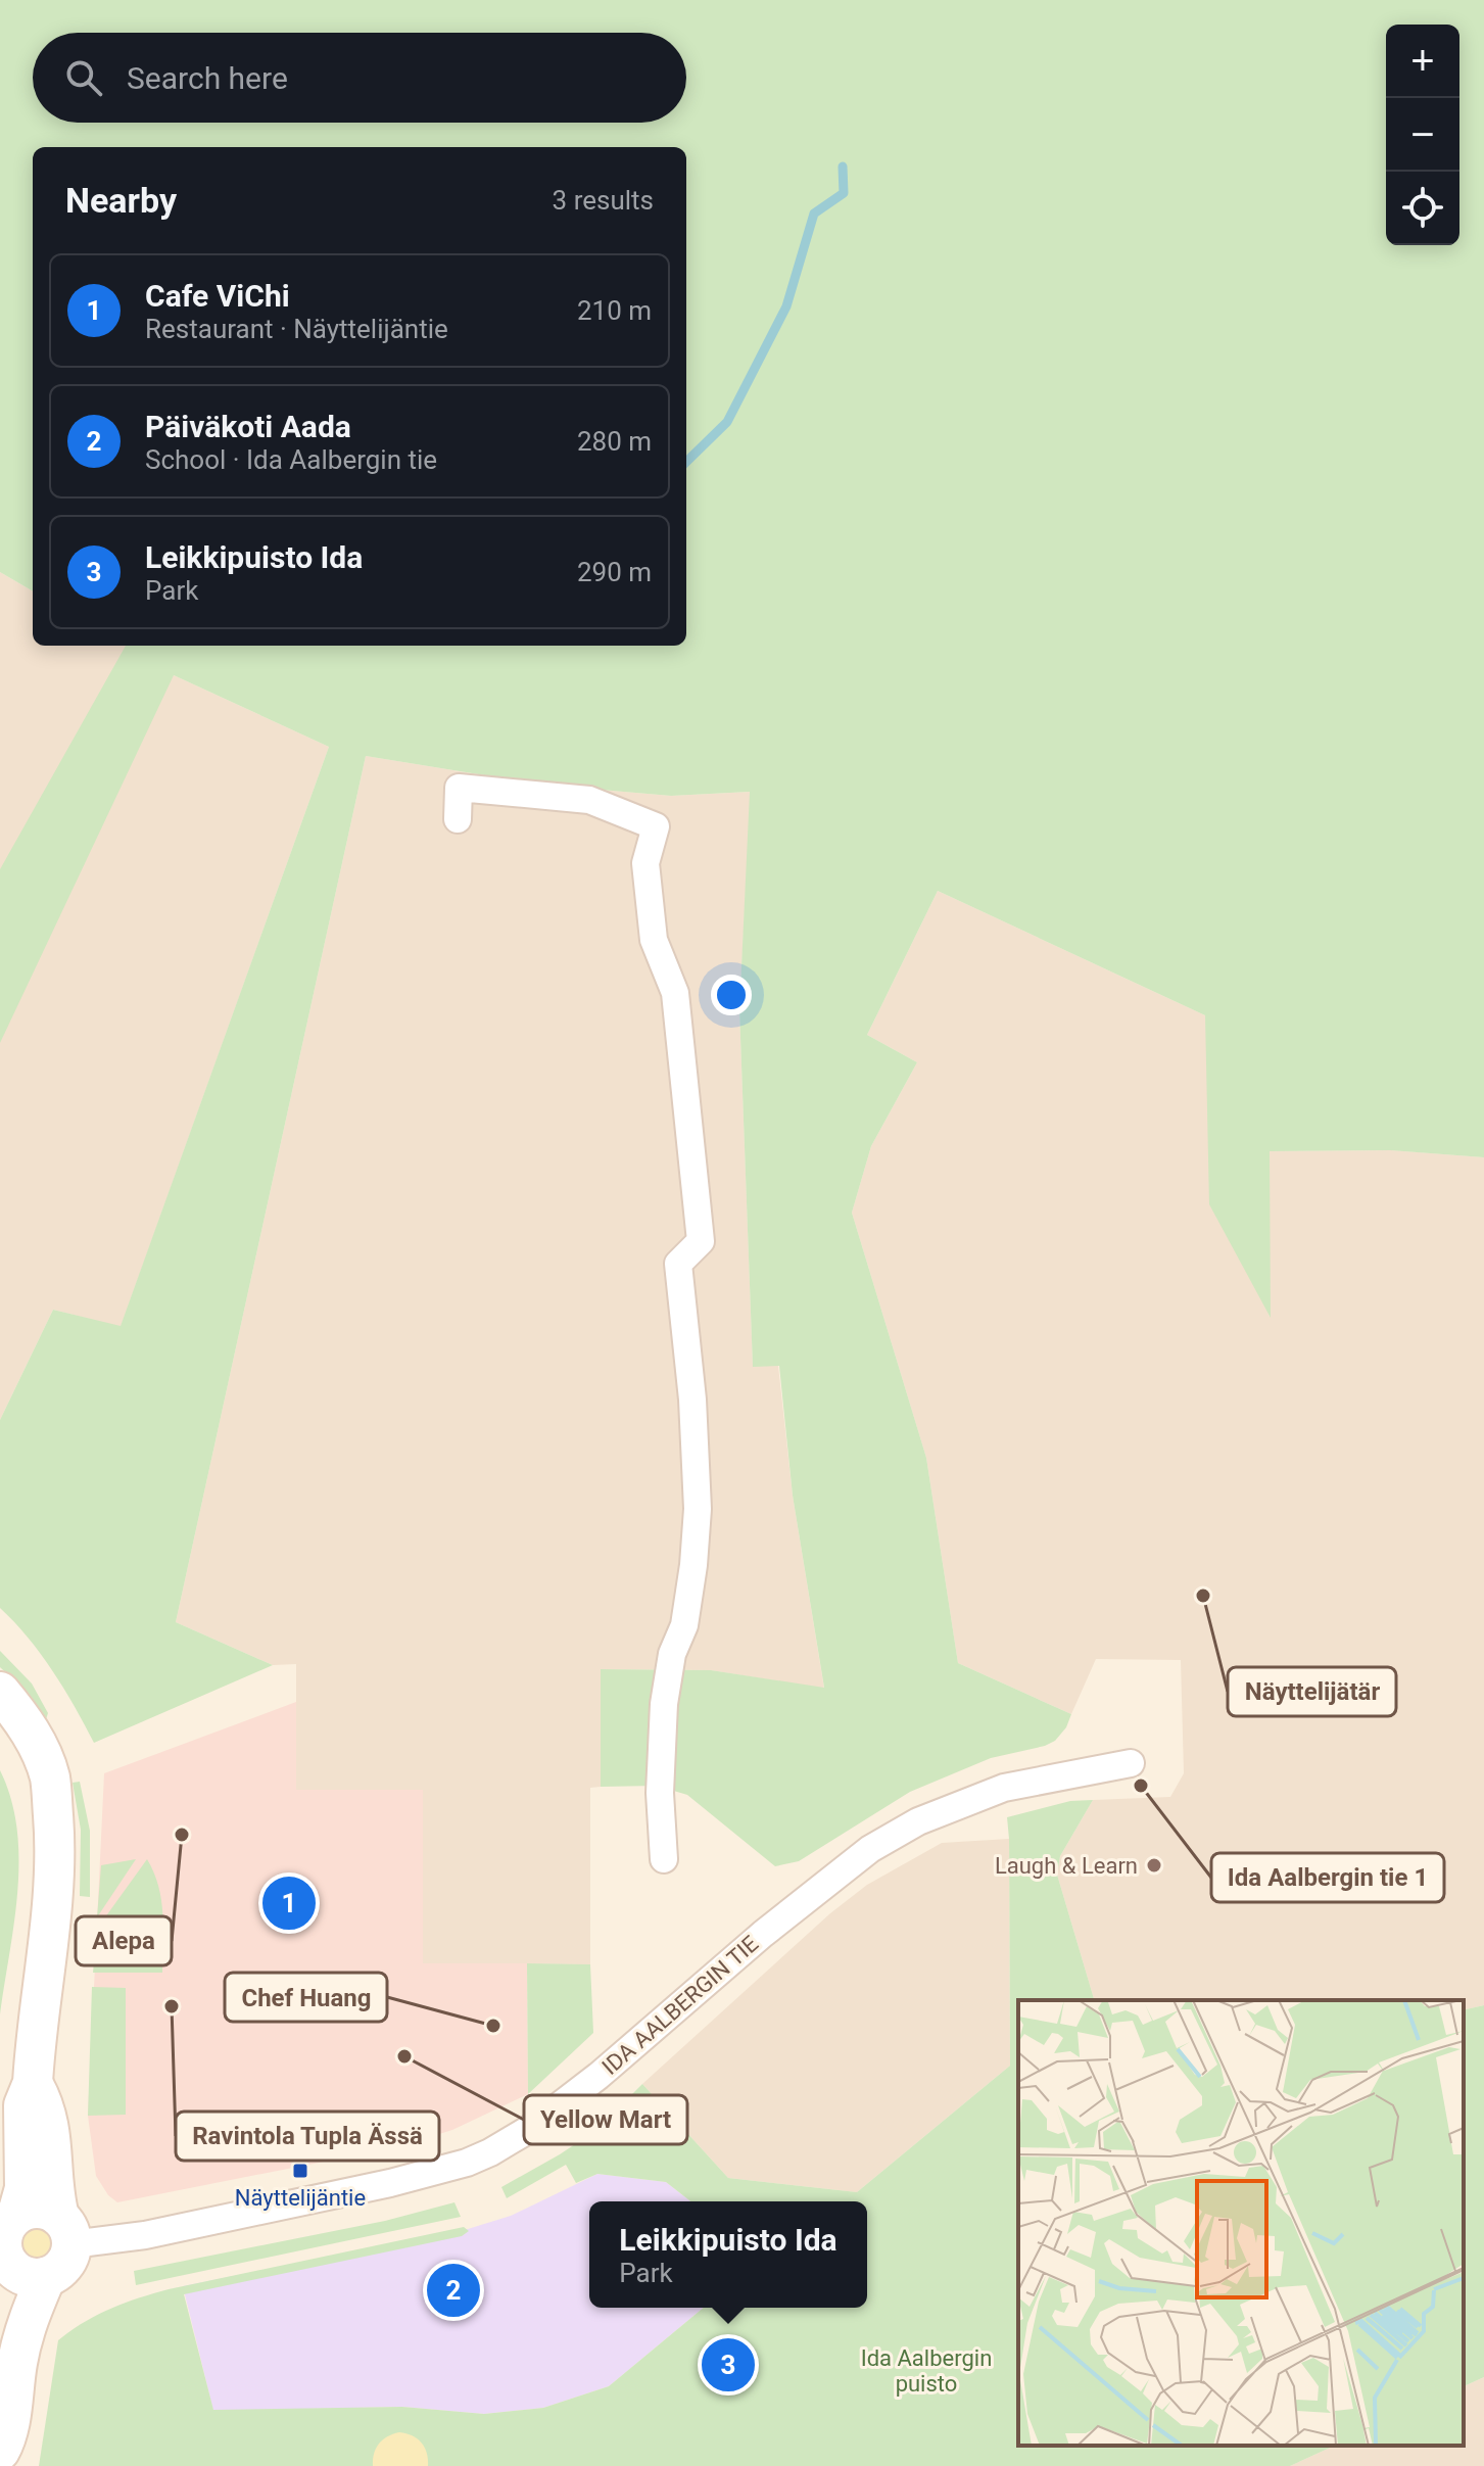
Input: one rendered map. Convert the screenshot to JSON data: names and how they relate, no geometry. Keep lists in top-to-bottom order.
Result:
{
  "streets": {
    "street": ["IDA AALBERGIN TIE"]
  },
  "parks": ["Ida Aalbergin puisto"],
  "places": {
    "other": [
      "Näyttelijätär",
      "Ida Aalbergin tie 1",
      "Alepa",
      "Laugh & Learn",
      "Ravintola Tupla Ässä",
      "Chef Huang",
      "Yellow Mart"
    ],
    "transit": ["Näyttelijäntie"]
  },
  "page": {
    "map_buttons": ["+", "−"],
    "search": "Search here",
    "heading": ["Nearby", "3 results"],
    "list": [
      {
        "mark": "1",
        "name": "Cafe ViChi",
        "note": "Restaurant · Näyttelijäntie",
        "value": "210 m"
      },
      {
        "mark": "2",
        "name": "Päiväkoti Aada",
        "note": "School · Ida Aalbergin tie",
        "value": "280 m"
      },
      {
        "mark": "3",
        "name": "Leikkipuisto Ida",
        "note": "Park",
        "value": "290 m"
      }
    ],
    "pins": ["1", "2", "3"],
    "popup": ["Leikkipuisto Ida", "Park"]
  }
}
